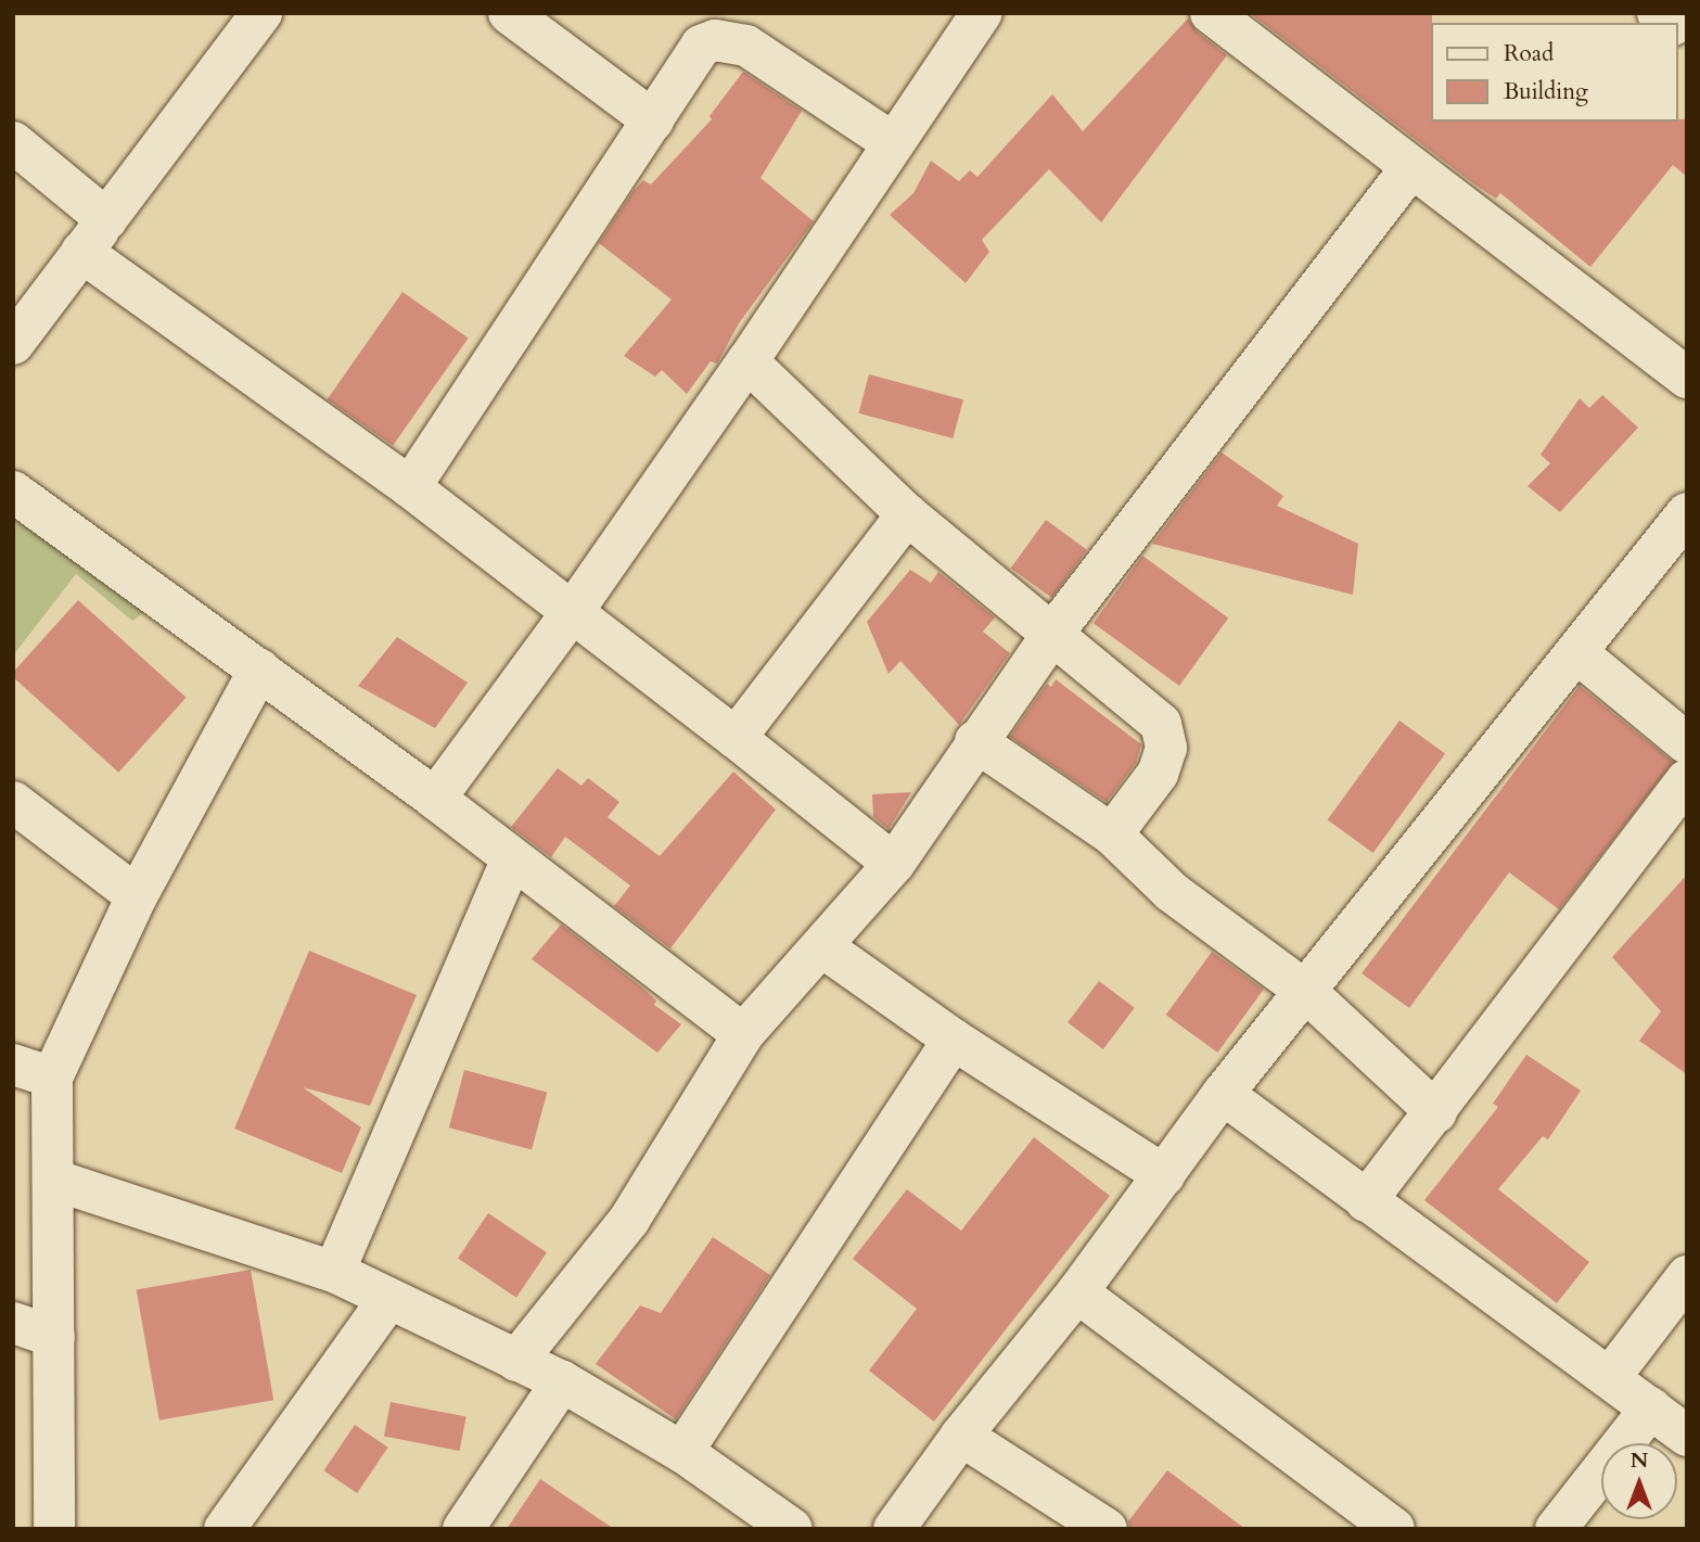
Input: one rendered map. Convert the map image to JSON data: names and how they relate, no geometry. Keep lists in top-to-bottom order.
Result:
{
  "legend": ["Road", "Building"],
  "north": "top"
}
